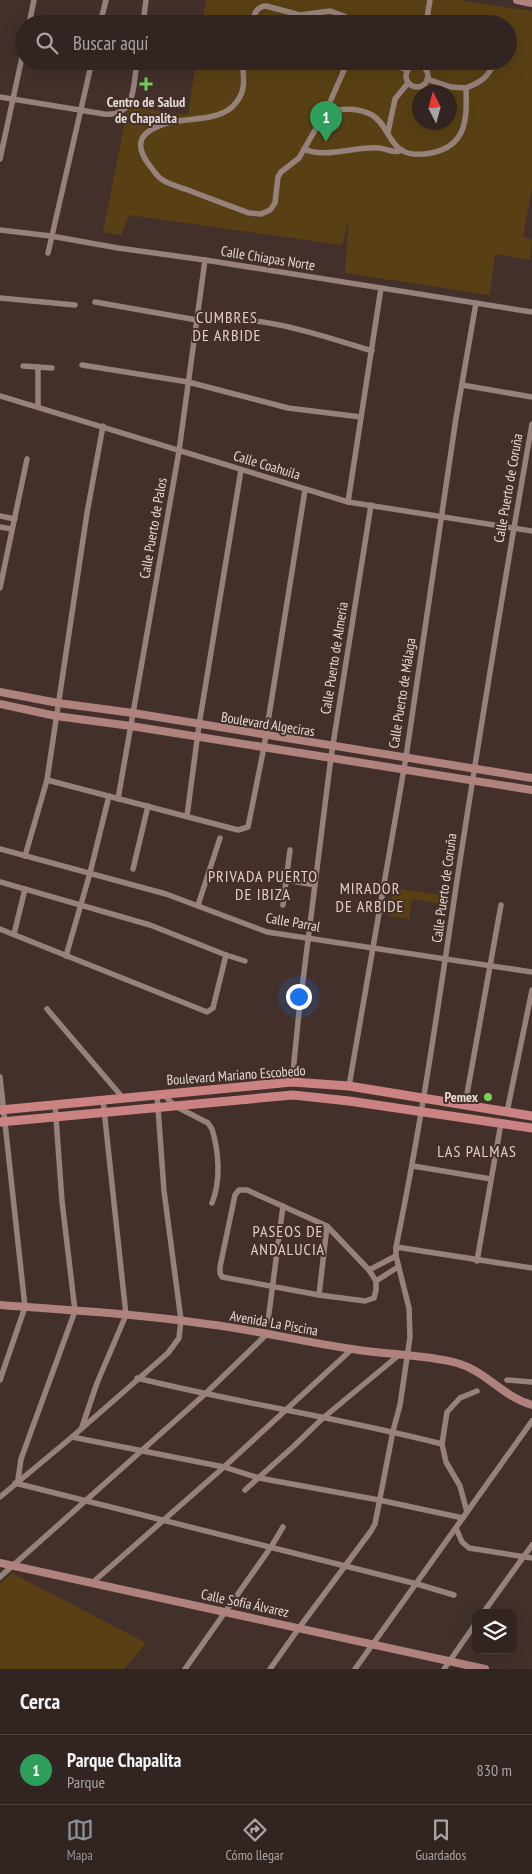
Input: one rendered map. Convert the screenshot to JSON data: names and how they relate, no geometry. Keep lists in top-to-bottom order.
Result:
{
  "streets": {
    "main road": ["Boulevard Mariano Escobedo"],
    "street": [
      "Calle Chiapas Norte",
      "Calle Coahuila",
      "Calle Puerto de Coruña",
      "Calle Puerto de Palos",
      "Calle Puerto de Almeria",
      "Calle Puerto de Málaga",
      "Boulevard Algeciras",
      "Calle Parral",
      "Avenida La Piscina",
      "Calle Sofía Álvarez"
    ]
  },
  "crossings": [
    ["Calle Chiapas Norte", "Calle Puerto de Palos"],
    ["Calle Chiapas Norte", "Calle Puerto de Málaga"],
    ["Calle Coahuila", "Calle Puerto de Coruña"],
    ["Calle Coahuila", "Calle Puerto de Palos"],
    ["Calle Coahuila", "Calle Puerto de Almeria"],
    ["Calle Coahuila", "Calle Puerto de Málaga"],
    ["Calle Puerto de Coruña", "Boulevard Algeciras"],
    ["Calle Puerto de Coruña", "Calle Parral"],
    ["Calle Puerto de Coruña", "Boulevard Mariano Escobedo"],
    ["Calle Puerto de Coruña", "Avenida La Piscina"],
    ["Calle Puerto de Coruña", "Calle Sofía Álvarez"],
    ["Calle Puerto de Palos", "Boulevard Algeciras"],
    ["Calle Puerto de Almeria", "Boulevard Algeciras"],
    ["Calle Puerto de Almeria", "Calle Parral"],
    ["Calle Puerto de Almeria", "Boulevard Mariano Escobedo"],
    ["Calle Puerto de Málaga", "Boulevard Algeciras"],
    ["Calle Puerto de Málaga", "Calle Parral"],
    ["Calle Puerto de Málaga", "Boulevard Mariano Escobedo"]
  ],
  "districts": [
    "CUMBRES DE ARBIDE",
    "PRIVADA PUERTO DE IBIZA",
    "MIRADOR DE ARBIDE",
    "LAS PALMAS",
    "PASEOS DE ANDALUCIA"
  ],
  "places": {
    "health": ["Centro de Salud de Chapalita"],
    "other": ["Pemex"]
  },
  "north": "top",
  "page": {
    "search": "Buscar aquí",
    "pins": "1",
    "heading": "Cerca",
    "list": [
      {
        "mark": "1",
        "name": "Parque Chapalita",
        "note": "Parque",
        "value": "830 m"
      }
    ],
    "nav": ["Mapa", "Cómo llegar", "Guardados"]
  }
}
